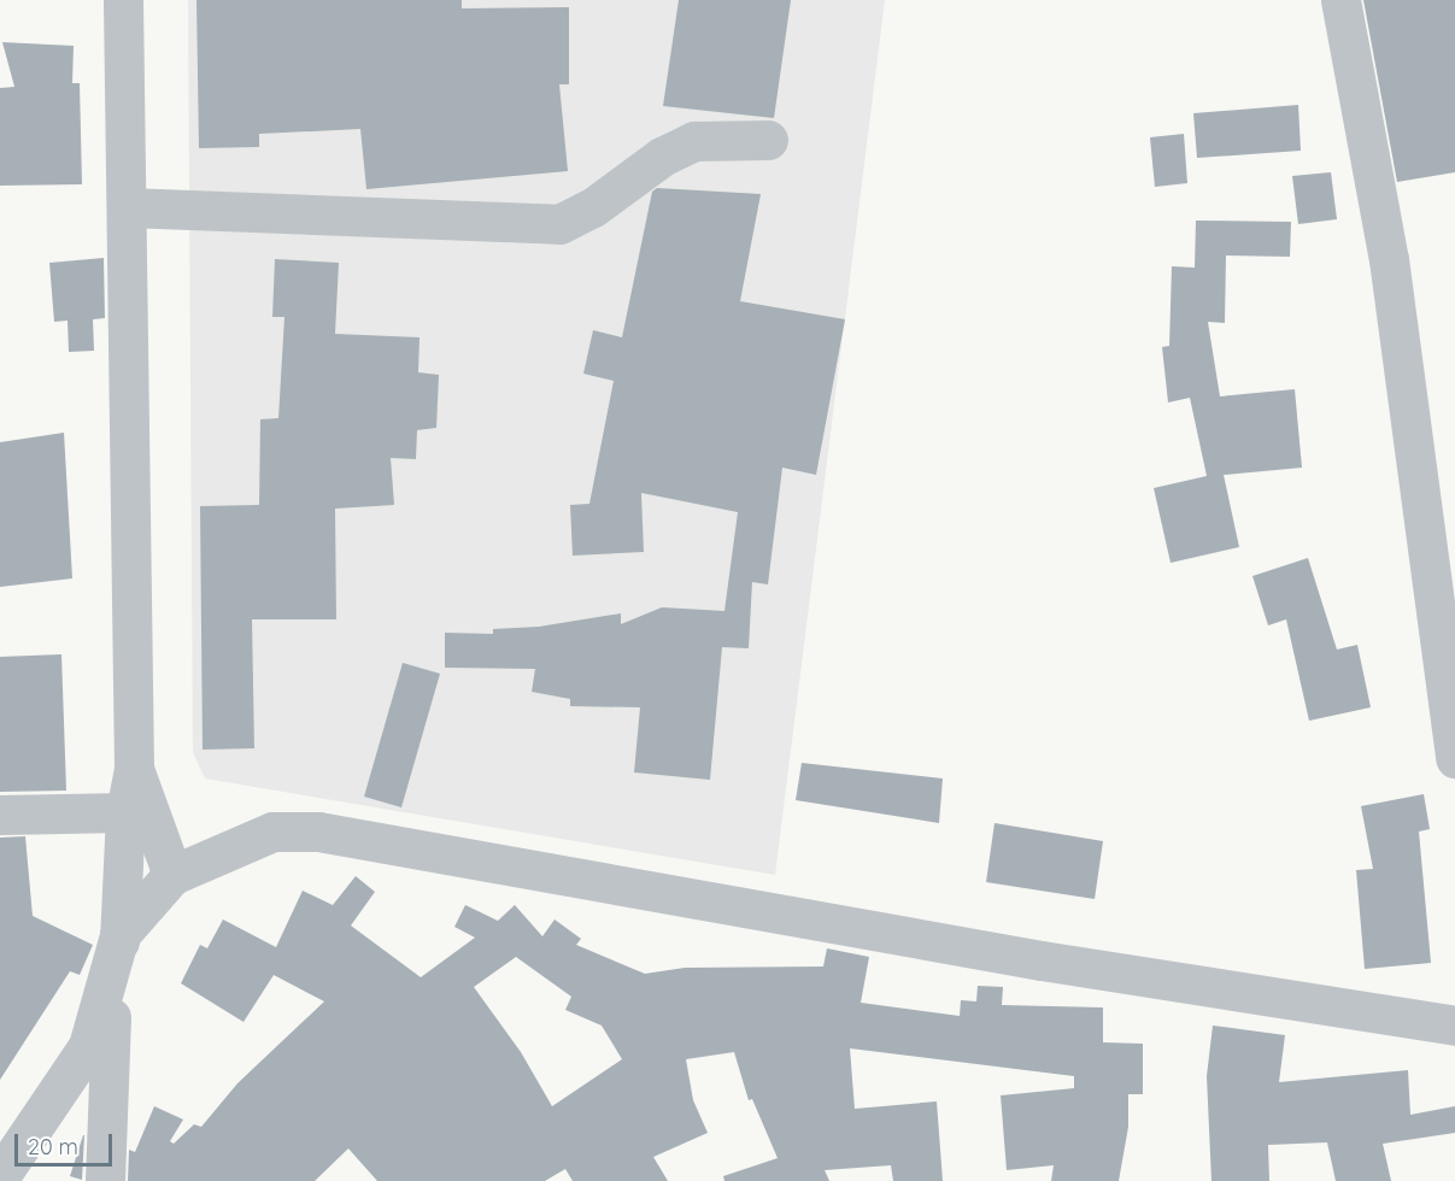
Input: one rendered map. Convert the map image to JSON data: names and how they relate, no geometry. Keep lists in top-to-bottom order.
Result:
{
  "scale_bar": "20 m"
}
